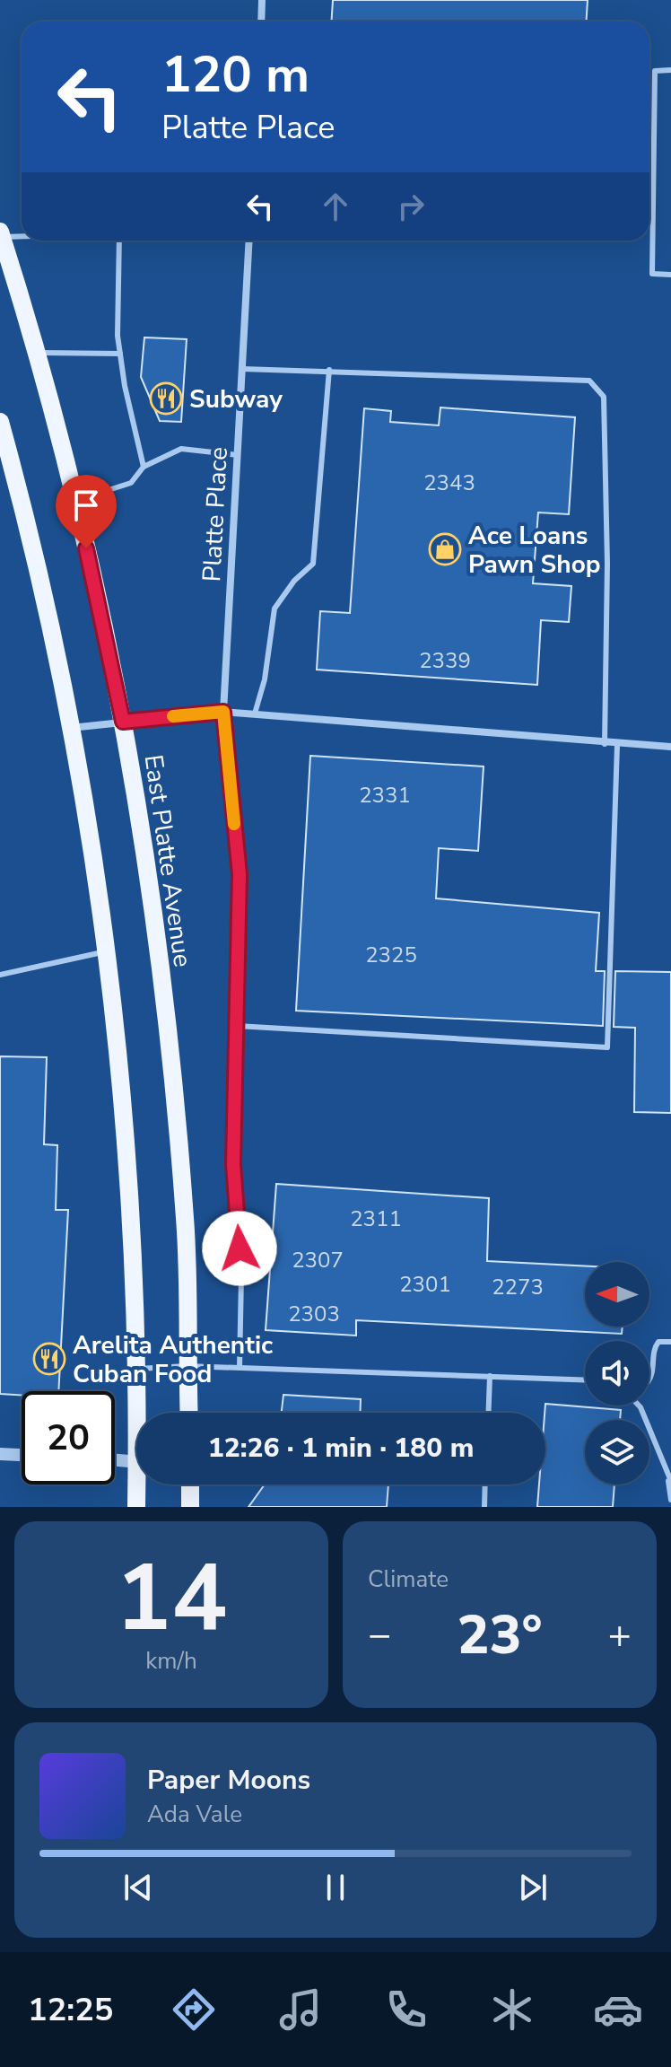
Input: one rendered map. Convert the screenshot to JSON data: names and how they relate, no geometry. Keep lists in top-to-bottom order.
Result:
{
  "streets": {
    "main road": ["East Platte Avenue"],
    "street": ["Platte Place"]
  },
  "places": {
    "restaurant": ["Subway", "Arelita Authentic Cuban Food"],
    "shop": ["Ace Loans Pawn Shop"]
  },
  "house_numbers": [
    "2343",
    "2339",
    "2331",
    "2325",
    "2311",
    "2307",
    "2301",
    "2273",
    "2303"
  ],
  "north": "left",
  "page": {
    "turn": ["120 m", "Platte Place"],
    "limit": "20",
    "trip": "12:26 · 1 min · 180 m",
    "tile": [
      ["14", "km/h"],
      "Climate"
    ],
    "heat": ["−", "23°", "+"],
    "song": ["Paper Moons", "Ada Vale"],
    "tabs": "12:25"
  }
}
